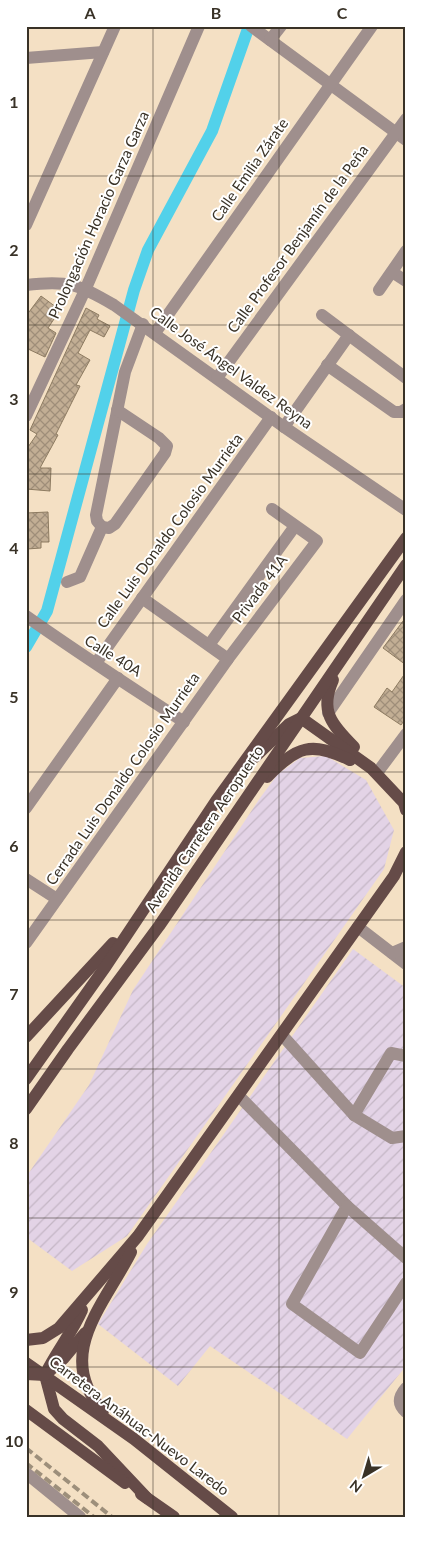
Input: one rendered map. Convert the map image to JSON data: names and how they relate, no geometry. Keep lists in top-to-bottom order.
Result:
{
  "streets": {
    "main road": ["Avenida Carretera Aeropuerto", "Carretera Anáhuac-Nuevo Laredo"],
    "street": [
      "Calle Emilia Zárate",
      "Prolongación Horacio Garza Garza",
      "Calle Profesor Benjamín de la Peña",
      "Calle José Ángel Valdez Reyna",
      "Calle Luis Donaldo Colosio Murrieta",
      "Privada 41A",
      "Calle 40A",
      "Cerrada Luis Donaldo Colosio Murrieta"
    ]
  },
  "crossings": [
    ["Calle Emilia Zárate", "Calle José Ángel Valdez Reyna"],
    ["Prolongación Horacio Garza Garza", "Calle José Ángel Valdez Reyna"],
    ["Calle Profesor Benjamín de la Peña", "Calle José Ángel Valdez Reyna"],
    ["Calle José Ángel Valdez Reyna", "Calle Luis Donaldo Colosio Murrieta"],
    ["Calle Luis Donaldo Colosio Murrieta", "Calle 40A"],
    ["Privada 41A", "Cerrada Luis Donaldo Colosio Murrieta"],
    ["Calle 40A", "Cerrada Luis Donaldo Colosio Murrieta"]
  ],
  "north": "bottom left",
  "grid": {
    "columns": ["A", "B", "C"],
    "rows": [
      "1",
      "2",
      "3",
      "4",
      "5",
      "6",
      "7",
      "8",
      "9",
      "10"
    ]
  }
}
